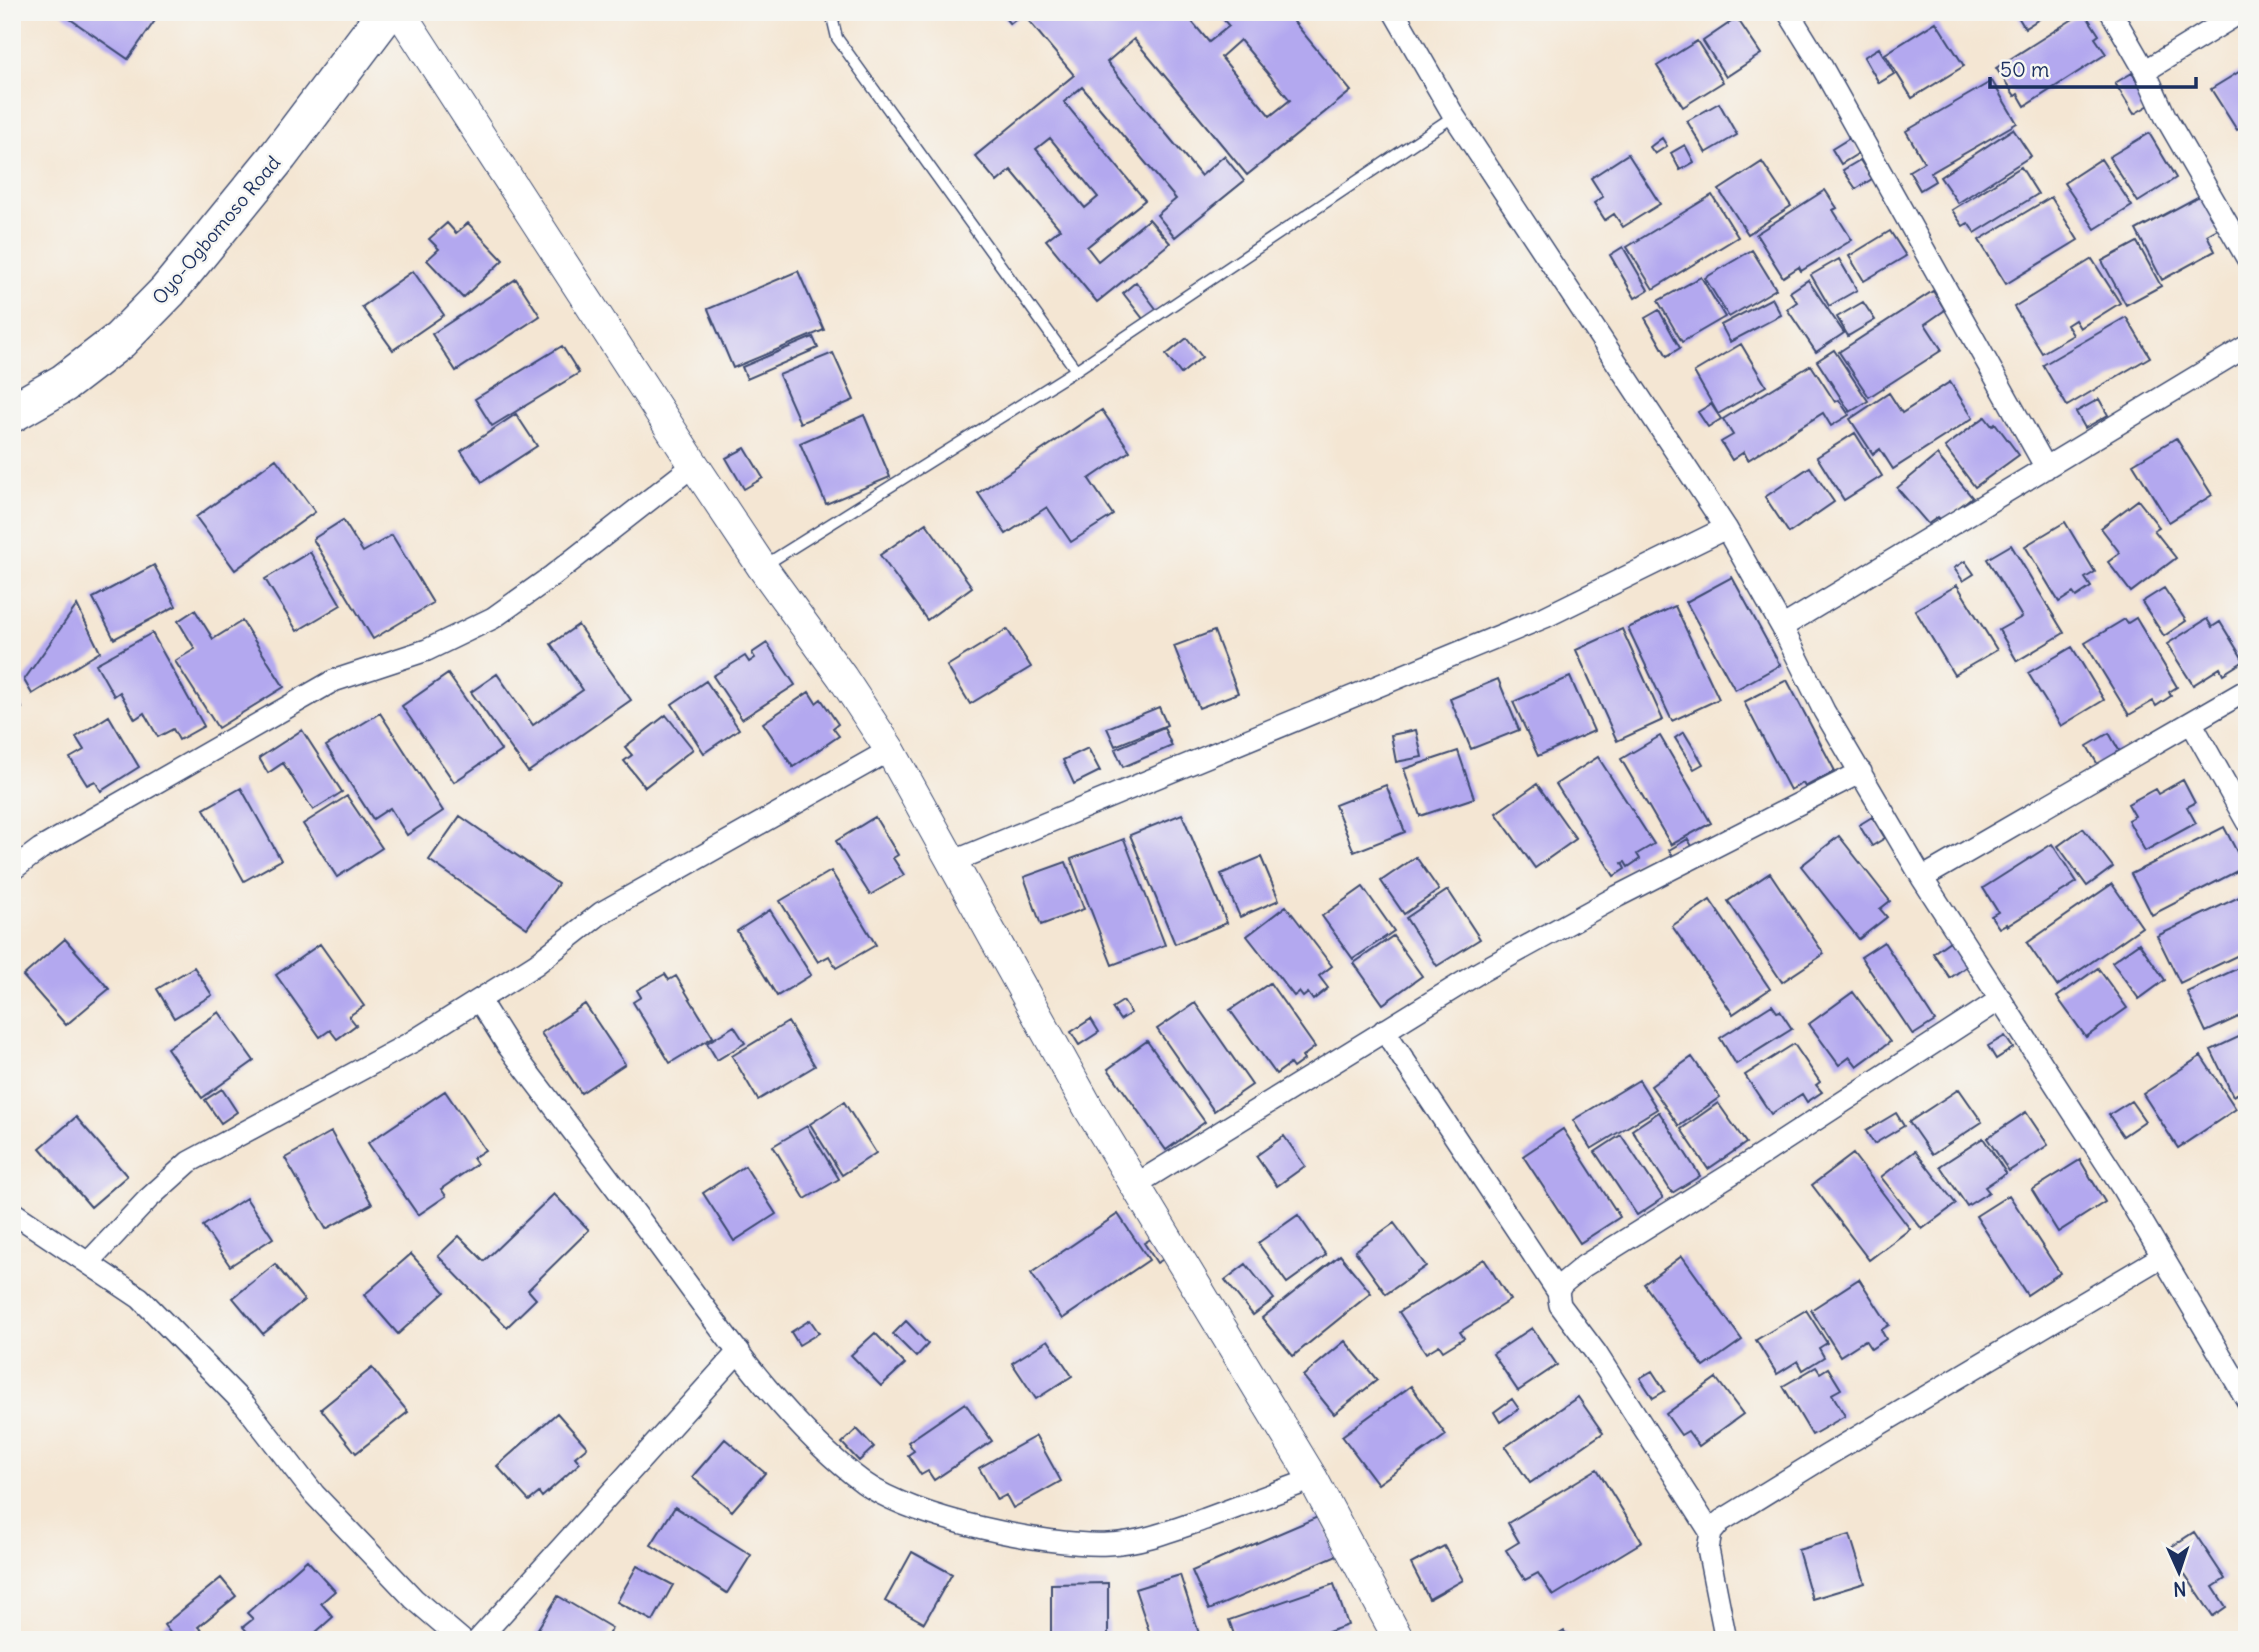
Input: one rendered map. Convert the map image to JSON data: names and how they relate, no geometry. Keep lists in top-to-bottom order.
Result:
{
  "streets": {
    "highway": ["Oyo-Ogbomoso Road"]
  },
  "scale_bar": "50 m",
  "north": "bottom"
}
